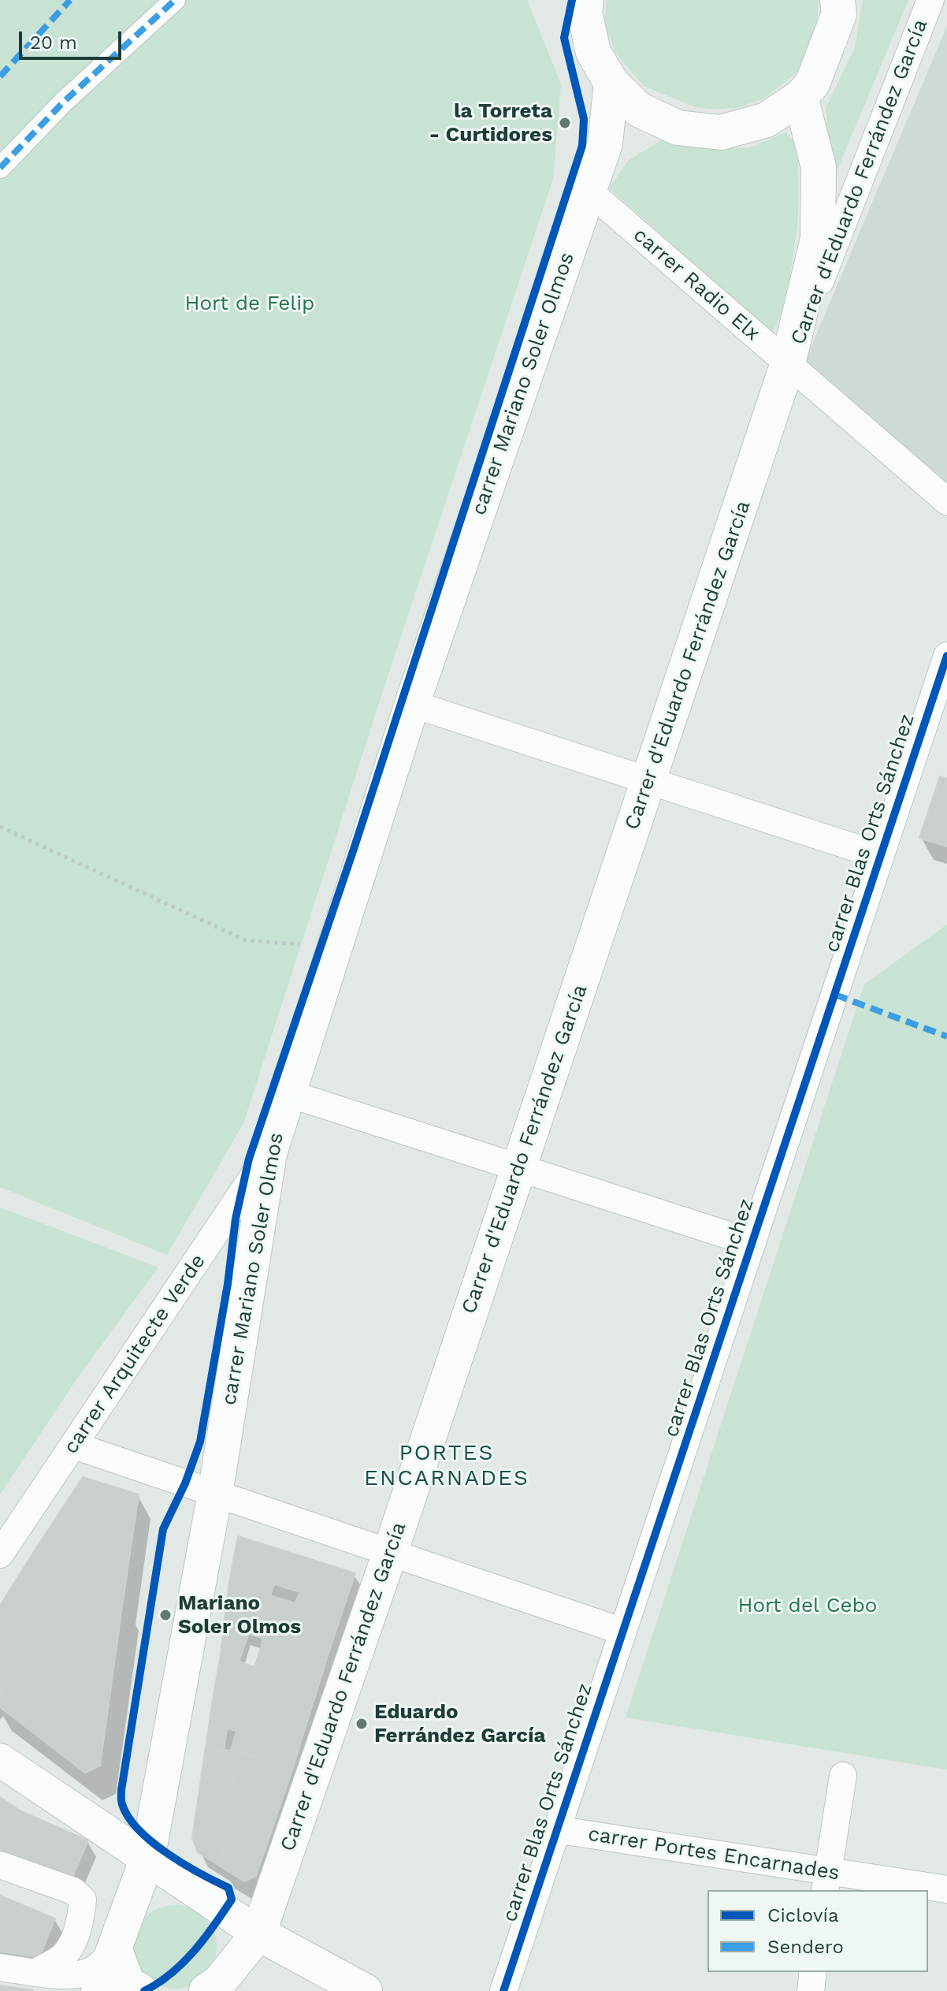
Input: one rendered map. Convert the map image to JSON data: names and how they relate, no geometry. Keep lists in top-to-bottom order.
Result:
{
  "streets": {
    "main road": ["Carrer d'Eduardo Ferrández García", "carrer Mariano Soler Olmos"],
    "street": [
      "carrer Radio Elx",
      "carrer Blas Orts Sánchez",
      "carrer Arquitecte Verde",
      "carrer Portes Encarnades"
    ]
  },
  "crossings": [
    ["Carrer d'Eduardo Ferrández García", "carrer Radio Elx"],
    ["carrer Radio Elx", "carrer Mariano Soler Olmos"],
    ["carrer Mariano Soler Olmos", "carrer Arquitecte Verde"],
    ["carrer Blas Orts Sánchez", "carrer Portes Encarnades"]
  ],
  "districts": ["PORTES ENCARNADES"],
  "parks": ["Hort de Felip", "Hort del Cebo"],
  "places": ["la Torreta - Curtidores", "Mariano Soler Olmos", "Eduardo Ferrández García"],
  "legend": ["Ciclovía", "Sendero"],
  "scale_bar": "20 m"
}
